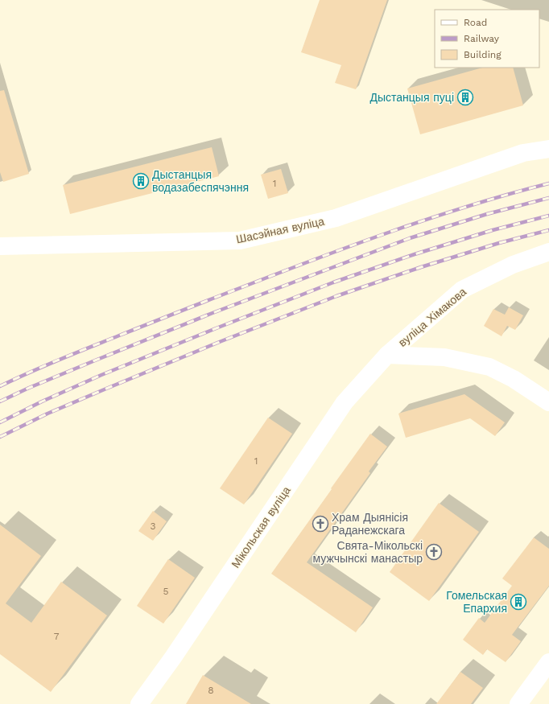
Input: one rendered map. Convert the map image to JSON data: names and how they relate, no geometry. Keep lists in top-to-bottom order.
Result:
{
  "streets": {
    "street": ["Шасэйная вуліца", "вуліца Хімакова", "Мікольская вуліца"]
  },
  "crossings": [
    ["вуліца Хімакова", "Мікольская вуліца"]
  ],
  "places": {
    "building": ["Дыстанцыя пуці", "Дыстанцыя водазабеспячэння", "Гомельская Епархия"],
    "church": ["Храм Дыянісія Раданежскага", "Свята-Мікольскі мужчынскі манастыр"]
  },
  "house_numbers": [
    "1",
    "1",
    "3",
    "5",
    "7",
    "8"
  ],
  "legend": ["Road", "Railway", "Building"]
}
